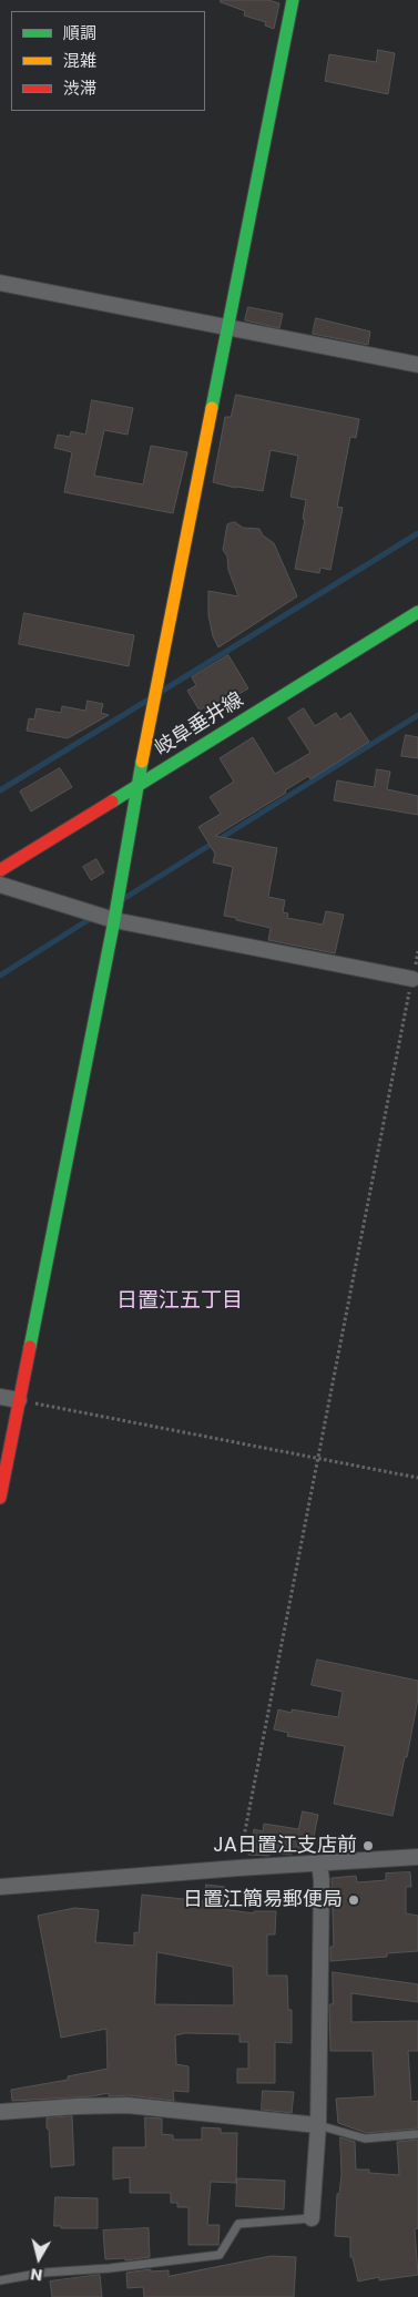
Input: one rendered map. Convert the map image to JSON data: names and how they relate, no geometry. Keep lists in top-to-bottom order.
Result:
{
  "streets": {
    "street": ["岐阜垂井線"]
  },
  "districts": ["日置江五丁目"],
  "places": ["JA日置江支店前", "日置江簡易郵便局"],
  "legend": ["順調", "混雑", "渋滞"],
  "north": "bottom"
}
